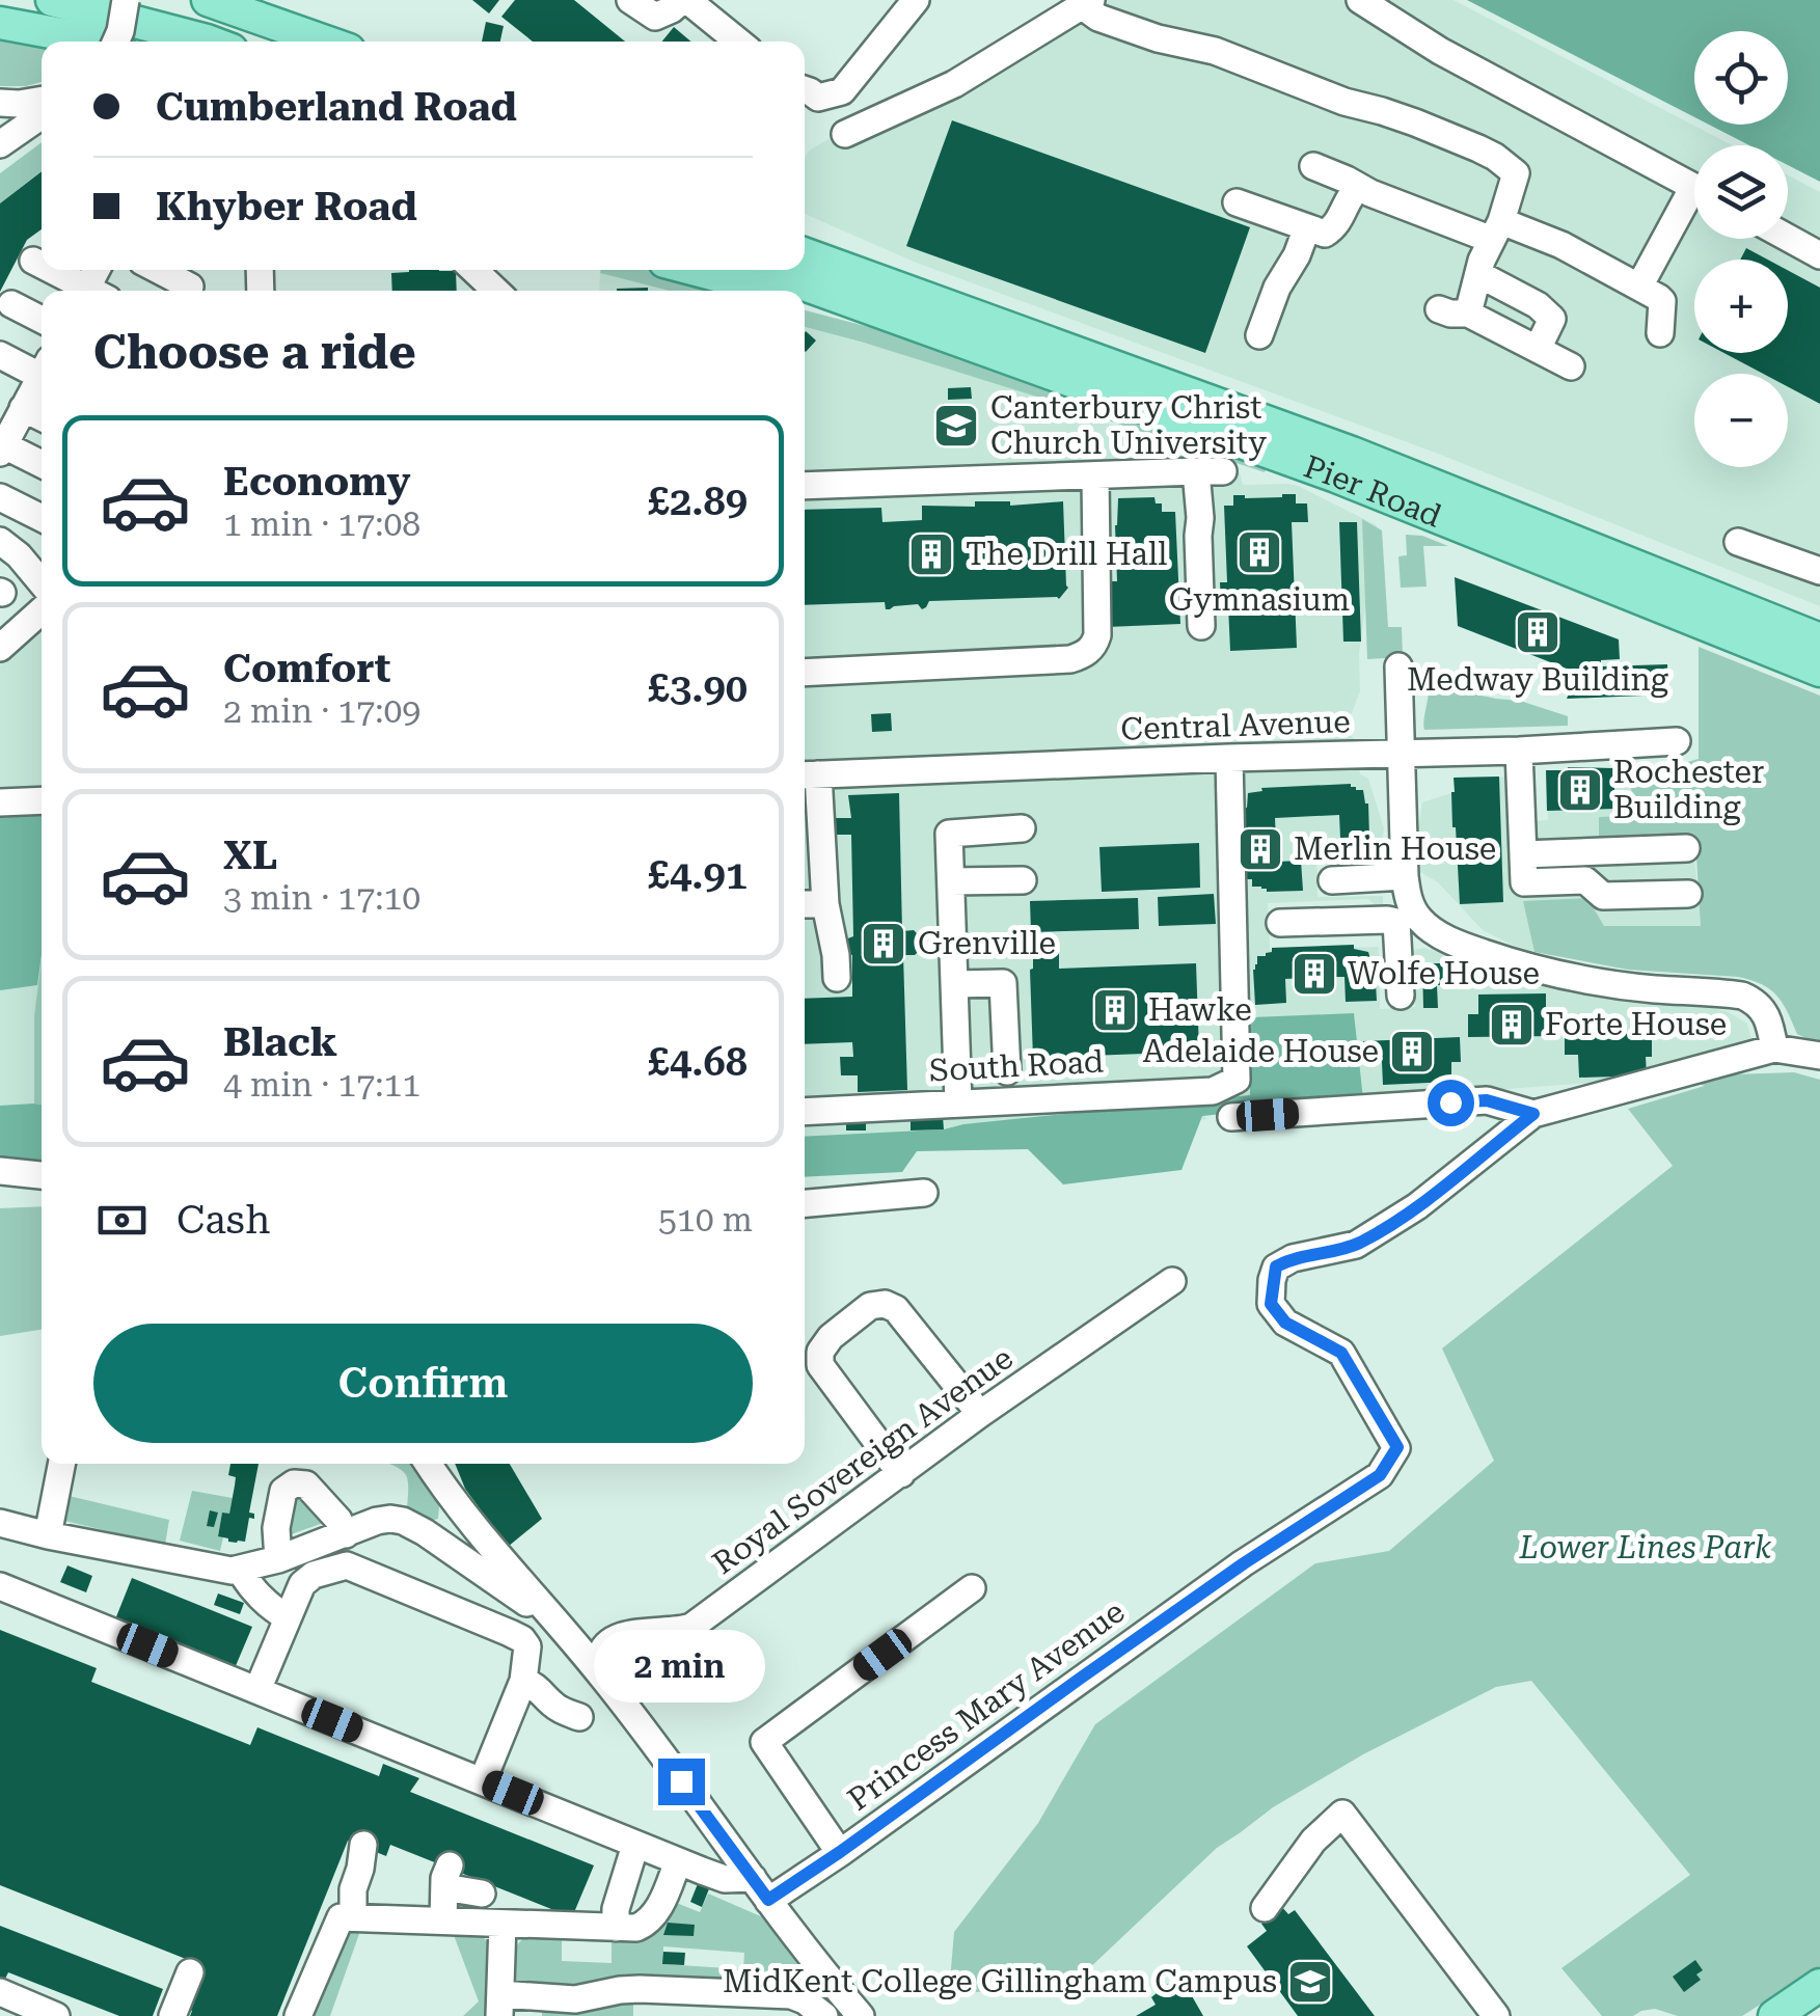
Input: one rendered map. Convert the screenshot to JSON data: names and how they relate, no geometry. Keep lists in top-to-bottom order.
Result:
{
  "streets": {
    "main road": ["Pier Road"],
    "street": [
      "Central Avenue",
      "South Road",
      "Royal Sovereign Avenue",
      "Princess Mary Avenue"
    ]
  },
  "crossings": [
    ["Central Avenue", "South Road"]
  ],
  "parks": ["Lower Lines Park"],
  "places": {
    "school or university": ["Canterbury Christ Church University", "MidKent College Gillingham Campus"],
    "building": [
      "Gymnasium",
      "The Drill Hall",
      "Medway Building",
      "Rochester Building",
      "Merlin House",
      "Grenville",
      "Wolfe House",
      "Hawke",
      "Forte House",
      "Adelaide House"
    ]
  },
  "page": {
    "map_buttons": ["+", "−"],
    "banner": ["Cumberland Road", "Khyber Road"],
    "heading": "Choose a ride",
    "list": [
      {
        "name": "Economy",
        "note": "1 min · 17:08",
        "value": "£2.89"
      },
      {
        "name": "Comfort",
        "note": "2 min · 17:09",
        "value": "£3.90"
      },
      {
        "name": "XL",
        "note": "3 min · 17:10",
        "value": "£4.91"
      },
      {
        "name": "Black",
        "note": "4 min · 17:11",
        "value": "£4.68"
      }
    ],
    "pay": ["Cash", "510 m"],
    "buttons": "Confirm",
    "bubble": "2 min"
  }
}
